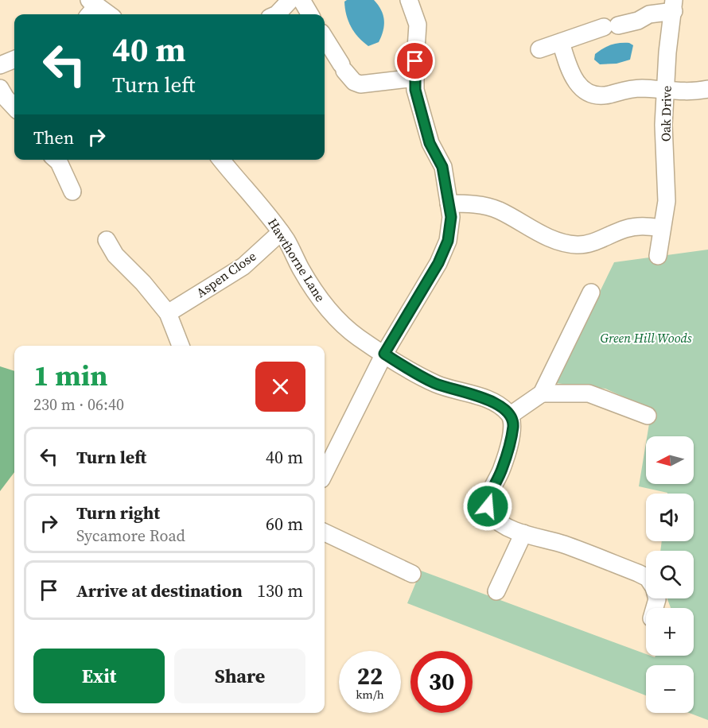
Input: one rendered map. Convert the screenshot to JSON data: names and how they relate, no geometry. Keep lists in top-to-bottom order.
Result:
{
  "streets": {
    "street": ["Oak Drive", "Hawthorne Lane", "Aspen Close"]
  },
  "crossings": [
    ["Hawthorne Lane", "Aspen Close"]
  ],
  "parks": ["Green Hill Woods"],
  "north": "left",
  "page": {
    "turn": ["40 m", "Turn left"],
    "then": "Then",
    "heading": ["1 min", "230 m · 06:40"],
    "list": [
      {
        "name": "Turn left",
        "value": "40 m"
      },
      {
        "name": "Turn right",
        "note": "Sycamore Road",
        "value": "60 m"
      },
      {
        "name": "Arrive at destination",
        "value": "130 m"
      }
    ],
    "map_buttons": ["+", "−"],
    "buttons": ["Exit", "Share"],
    "speed": "22 km/h",
    "limit": "30"
  }
}
